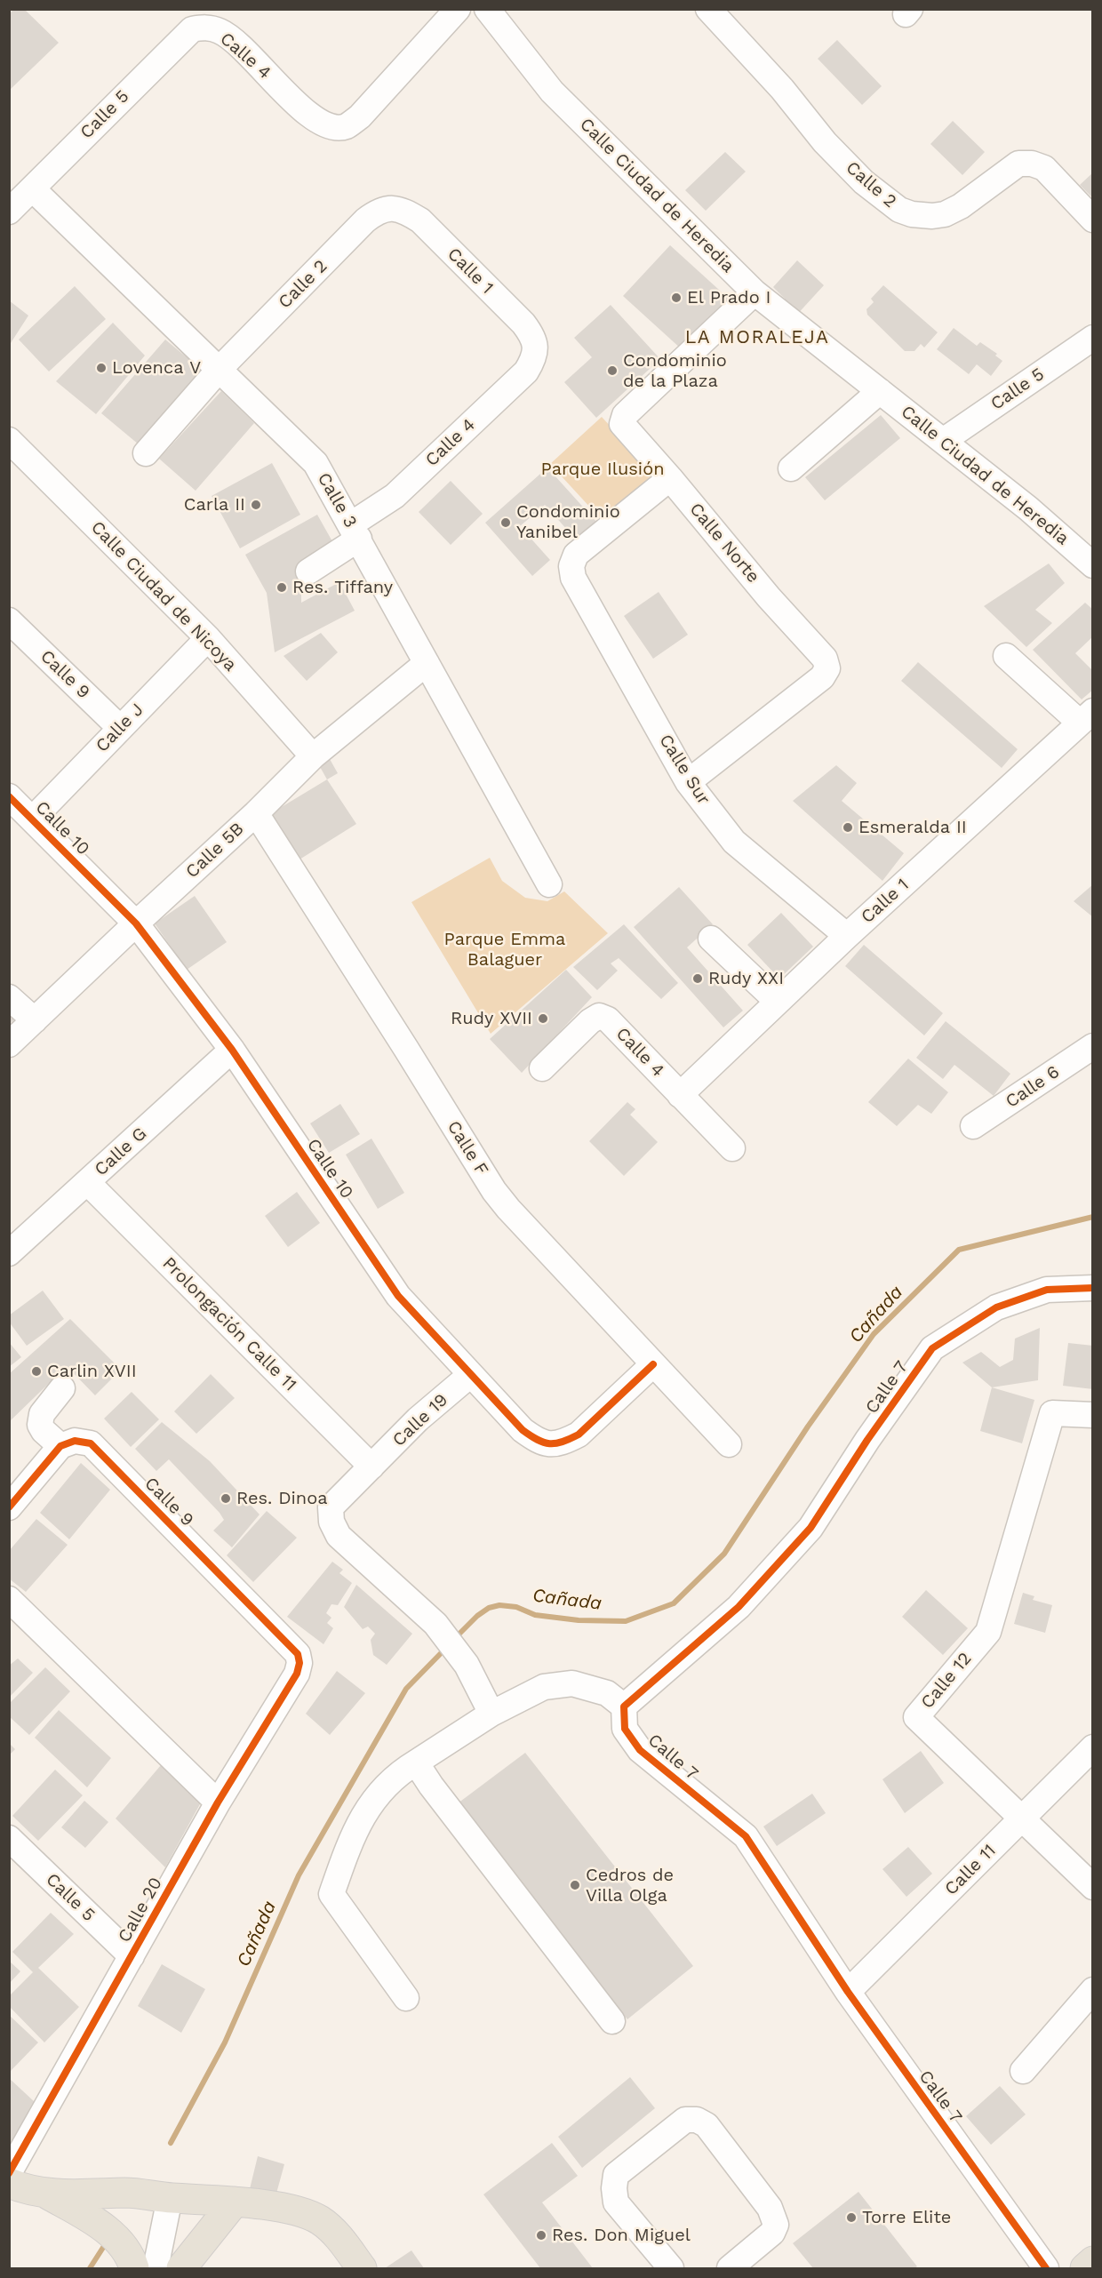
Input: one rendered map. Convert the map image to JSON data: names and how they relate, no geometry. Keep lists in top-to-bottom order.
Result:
{
  "streets": {
    "street": [
      "Calle 4",
      "Calle 5",
      "Calle 2",
      "Calle Ciudad de Heredia",
      "Calle 1",
      "Calle 3",
      "Calle Norte",
      "Calle Ciudad de Nicoya",
      "Calle 9",
      "Calle J",
      "Calle Sur",
      "Calle 10",
      "Calle 5B",
      "Calle 6",
      "Calle F",
      "Calle G",
      "Prolongación Calle 11",
      "Calle 7",
      "Calle 19",
      "Calle 12",
      "Calle 11",
      "Calle 20"
    ]
  },
  "crossings": [
    ["Calle 4", "Calle 5"],
    ["Calle 4", "Calle 1"],
    ["Calle 4", "Calle 3"],
    ["Calle 5", "Calle Ciudad de Heredia"],
    ["Calle 5", "Calle 3"],
    ["Calle 5", "Calle 20"],
    ["Calle 2", "Calle 1"],
    ["Calle 2", "Calle 3"],
    ["Calle Ciudad de Heredia", "Calle Norte"],
    ["Calle 1", "Calle Sur"],
    ["Calle 3", "Calle 5B"],
    ["Calle Norte", "Calle Sur"],
    ["Calle Ciudad de Nicoya", "Calle J"],
    ["Calle Ciudad de Nicoya", "Calle 5B"],
    ["Calle 9", "Calle J"],
    ["Calle 9", "Calle 20"],
    ["Calle J", "Calle 10"],
    ["Calle 10", "Calle 5B"],
    ["Calle 10", "Calle F"],
    ["Calle 10", "Calle G"],
    ["Calle 10", "Calle 19"],
    ["Calle 5B", "Calle F"],
    ["Calle G", "Prolongación Calle 11"],
    ["Prolongación Calle 11", "Calle 19"],
    ["Calle 7", "Calle 11"],
    ["Calle 12", "Calle 11"]
  ],
  "districts": ["LA MORALEJA"],
  "water": ["Cañada"],
  "parks": ["Parque Ilusión", "Parque Emma Balaguer"],
  "places": [
    "El Prado I",
    "Lovenca V",
    "Condominio de la Plaza",
    "Carla II",
    "Condominio Yanibel",
    "Res. Tiffany",
    "Esmeralda II",
    "Rudy XXI",
    "Rudy XVII",
    "Carlin XVII",
    "Res. Dinoa",
    "Cedros de Villa Olga",
    "Torre Elite",
    "Res. Don Miguel"
  ]
}
